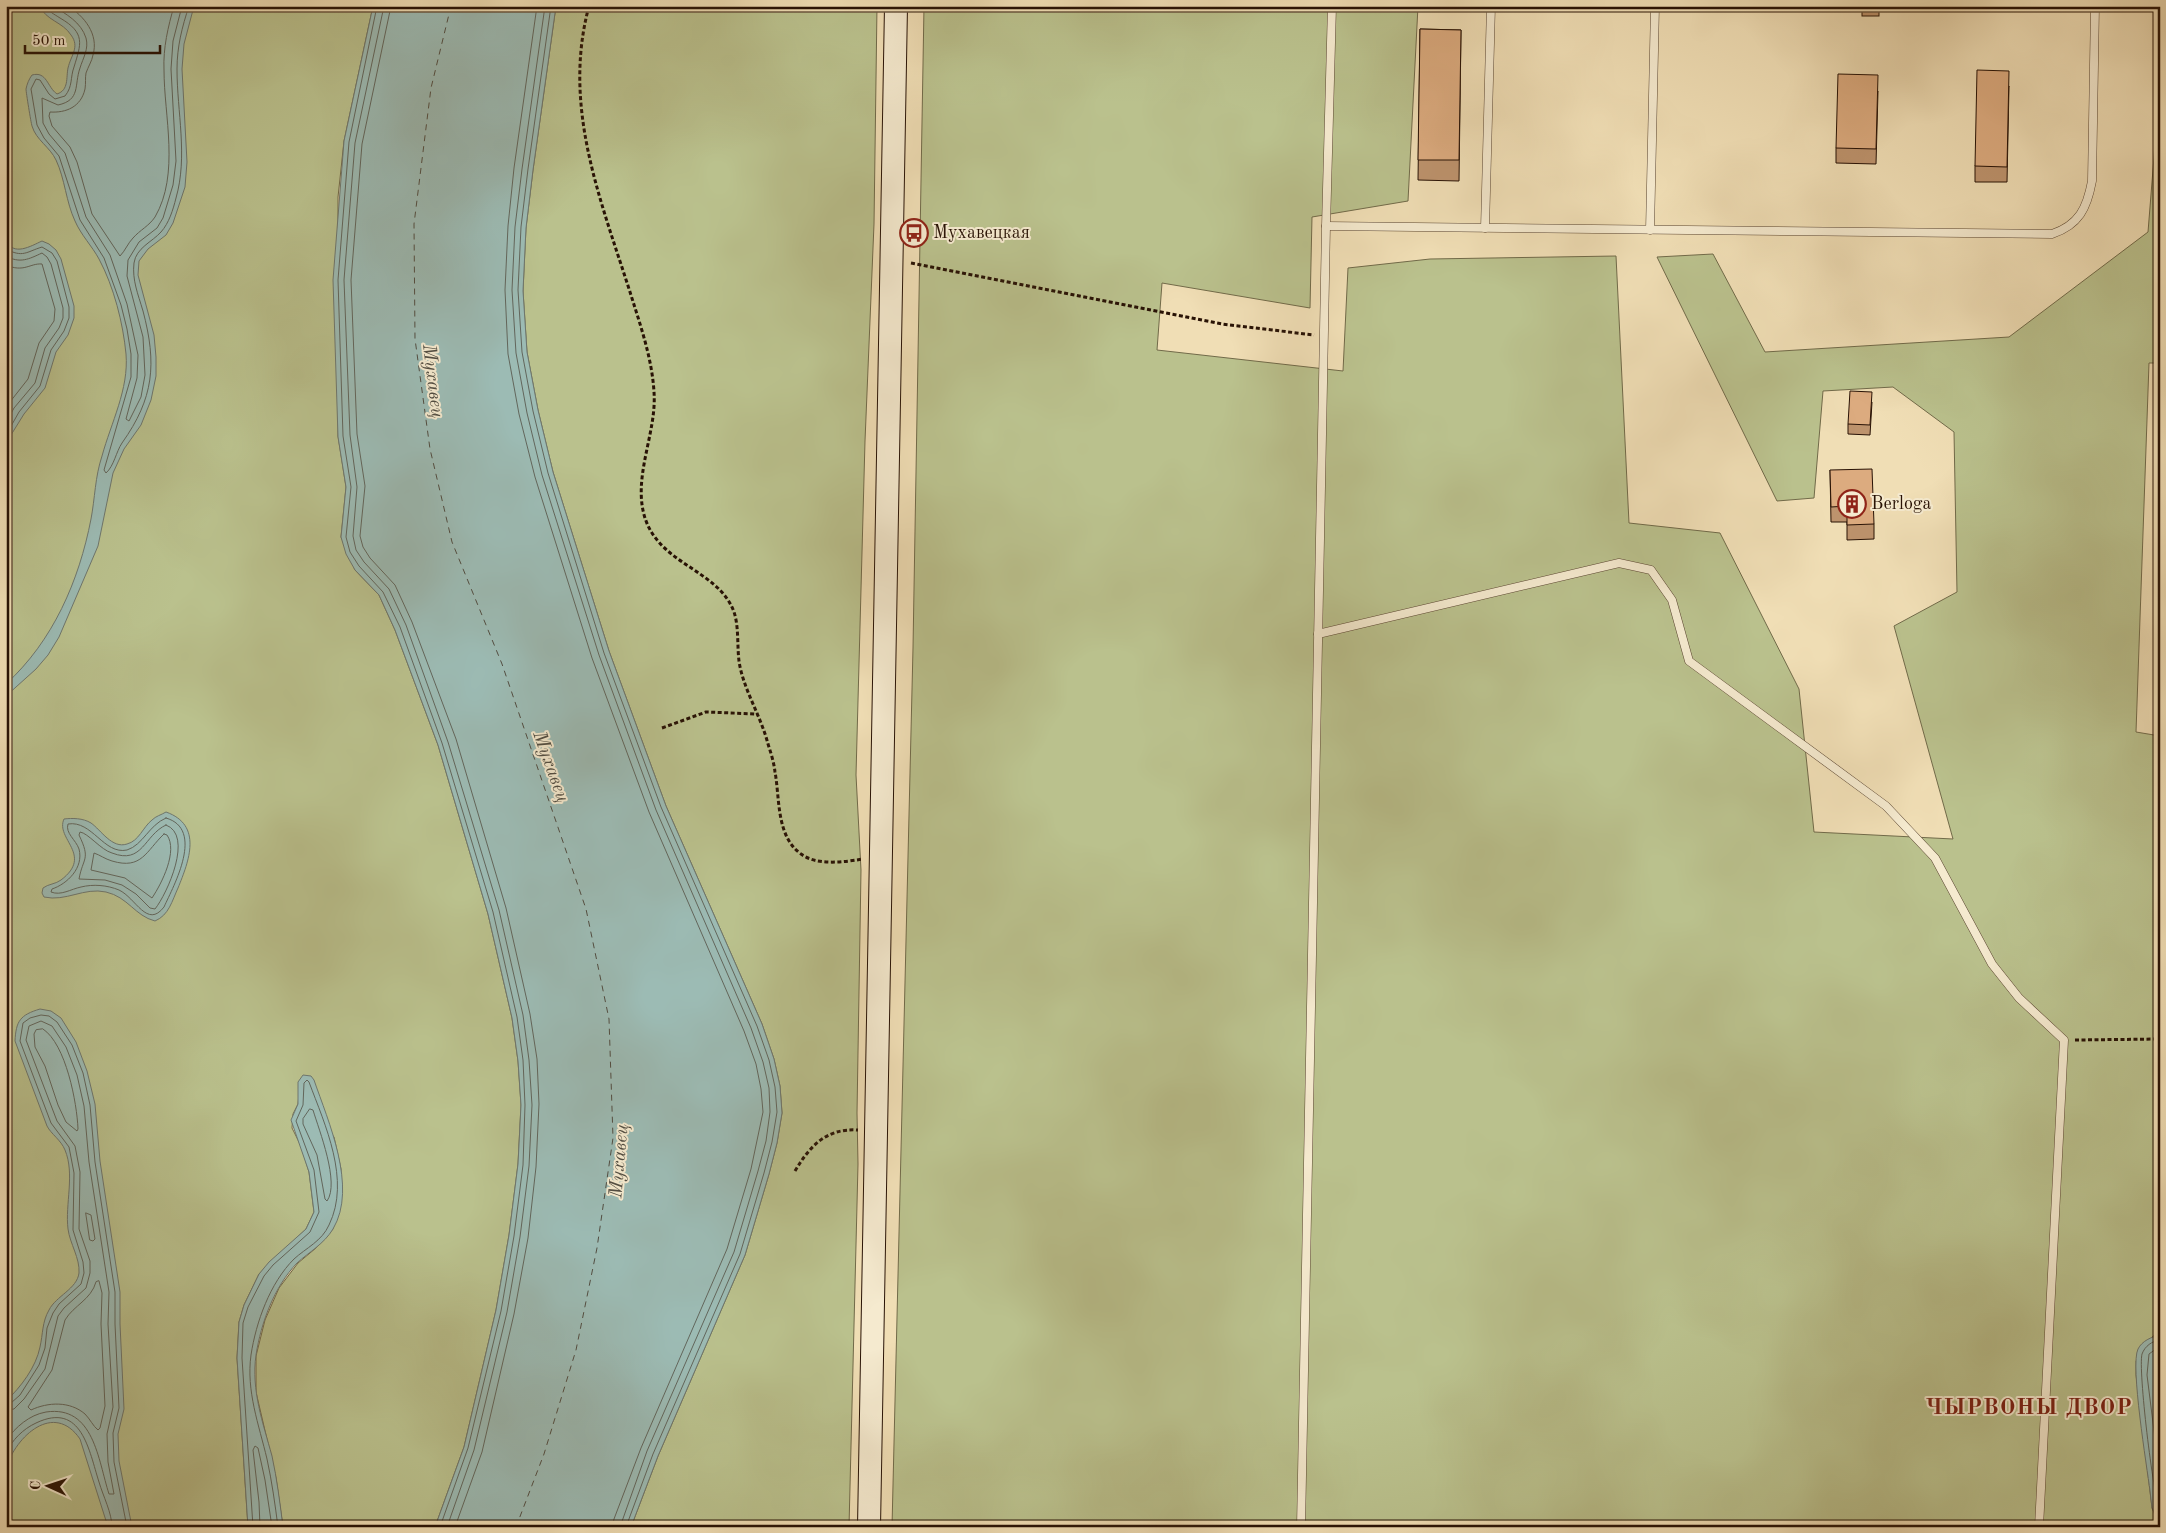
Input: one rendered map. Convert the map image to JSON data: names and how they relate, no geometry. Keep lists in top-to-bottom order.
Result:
{
  "districts": ["ЧЫРВОНЫ ДВОР"],
  "water": ["Мухавец"],
  "places": {
    "bus stop": ["Мухавецкая"],
    "building": ["Berloga"]
  },
  "scale_bar": "50 m",
  "north": "left"
}
